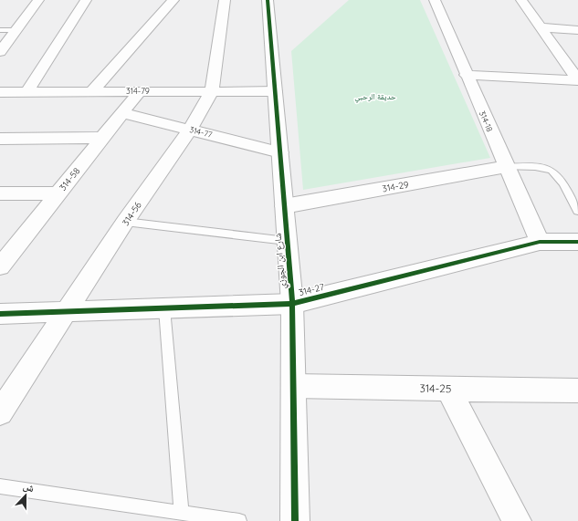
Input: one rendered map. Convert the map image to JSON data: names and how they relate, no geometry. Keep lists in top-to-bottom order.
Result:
{
  "streets": {
    "street": [
      "314-79",
      "314-18",
      "314-77",
      "314-58",
      "314-29",
      "314-56",
      "شارع ابن الجوزي",
      "314-27",
      "314-25"
    ]
  },
  "crossings": [
    ["314-79", "314-58"],
    ["314-79", "314-56"],
    ["314-79", "شارع ابن الجوزي"],
    ["314-18", "314-29"],
    ["314-18", "314-27"],
    ["314-77", "314-58"],
    ["314-77", "314-56"],
    ["314-77", "شارع ابن الجوزي"],
    ["314-29", "شارع ابن الجوزي"],
    ["314-56", "314-27"],
    ["شارع ابن الجوزي", "314-27"],
    ["شارع ابن الجوزي", "314-25"]
  ],
  "parks": ["حديقة الرحبي"],
  "north": "top"
}
